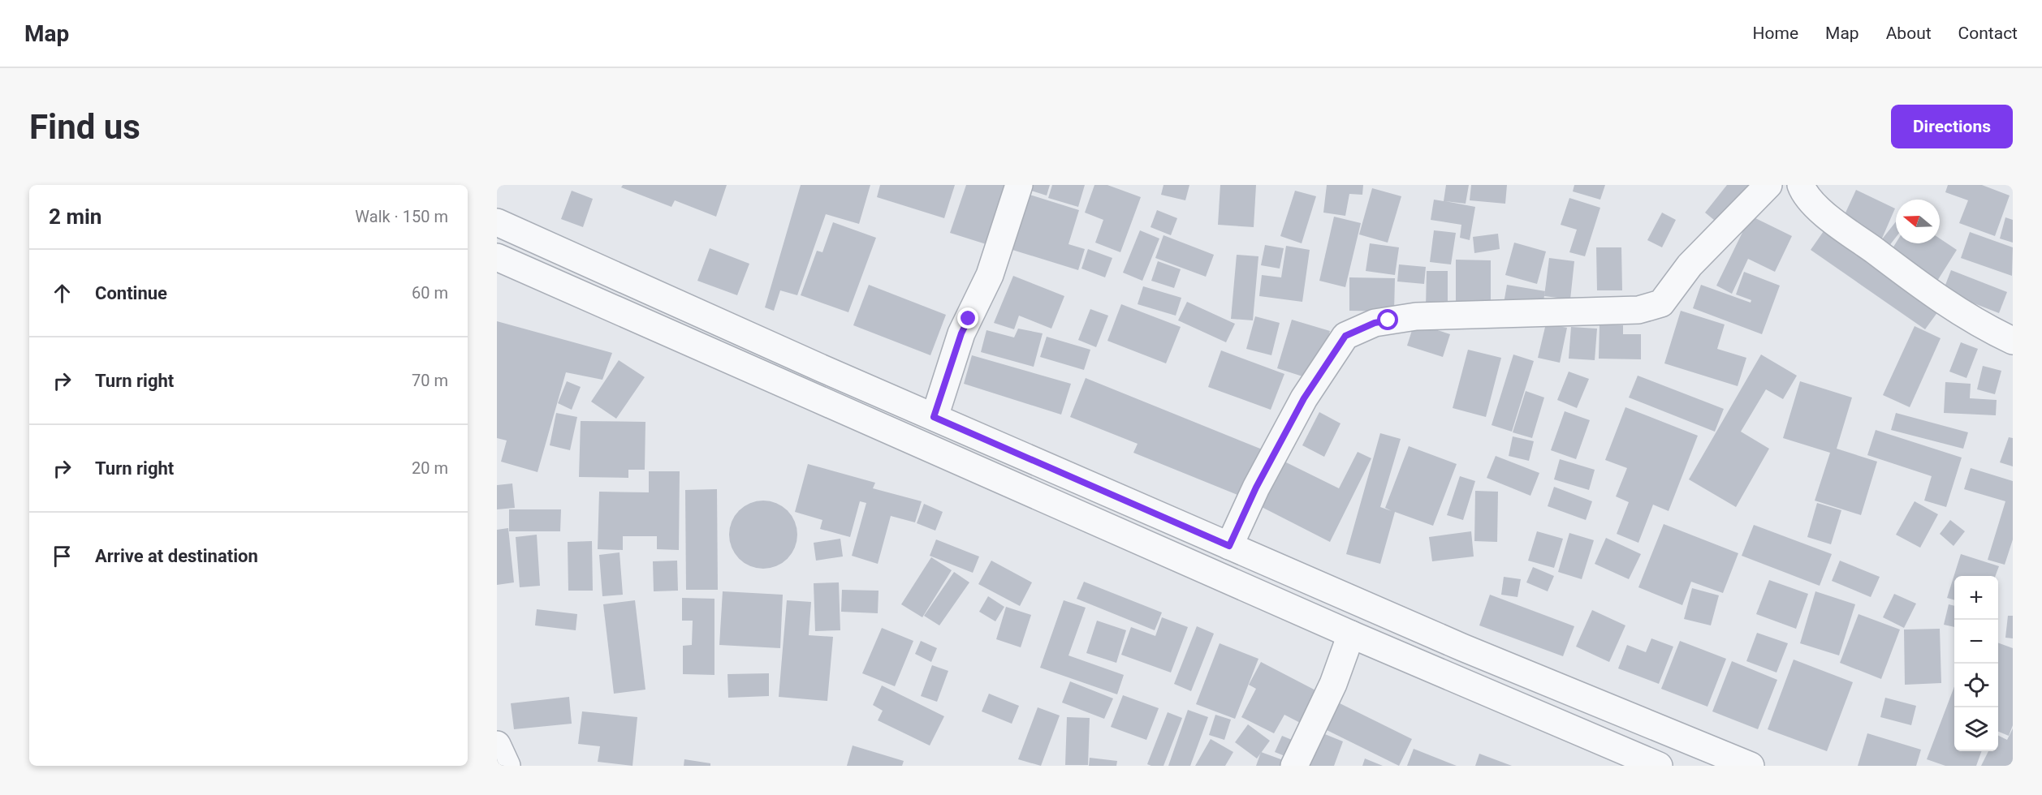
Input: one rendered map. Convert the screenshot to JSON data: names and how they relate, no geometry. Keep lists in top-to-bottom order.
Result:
{
  "north": "left",
  "page": {
    "header": "Map",
    "nav": [
      "Home",
      "Map",
      "About",
      "Contact"
    ],
    "buttons": "Directions",
    "title": "Find us",
    "heading": ["2 min", "Walk · 150 m"],
    "list": [
      ["Continue", "60 m"],
      ["Turn right", "70 m"],
      ["Turn right", "20 m"],
      "Arrive at destination"
    ],
    "map_buttons": ["+", "−"]
  }
}
